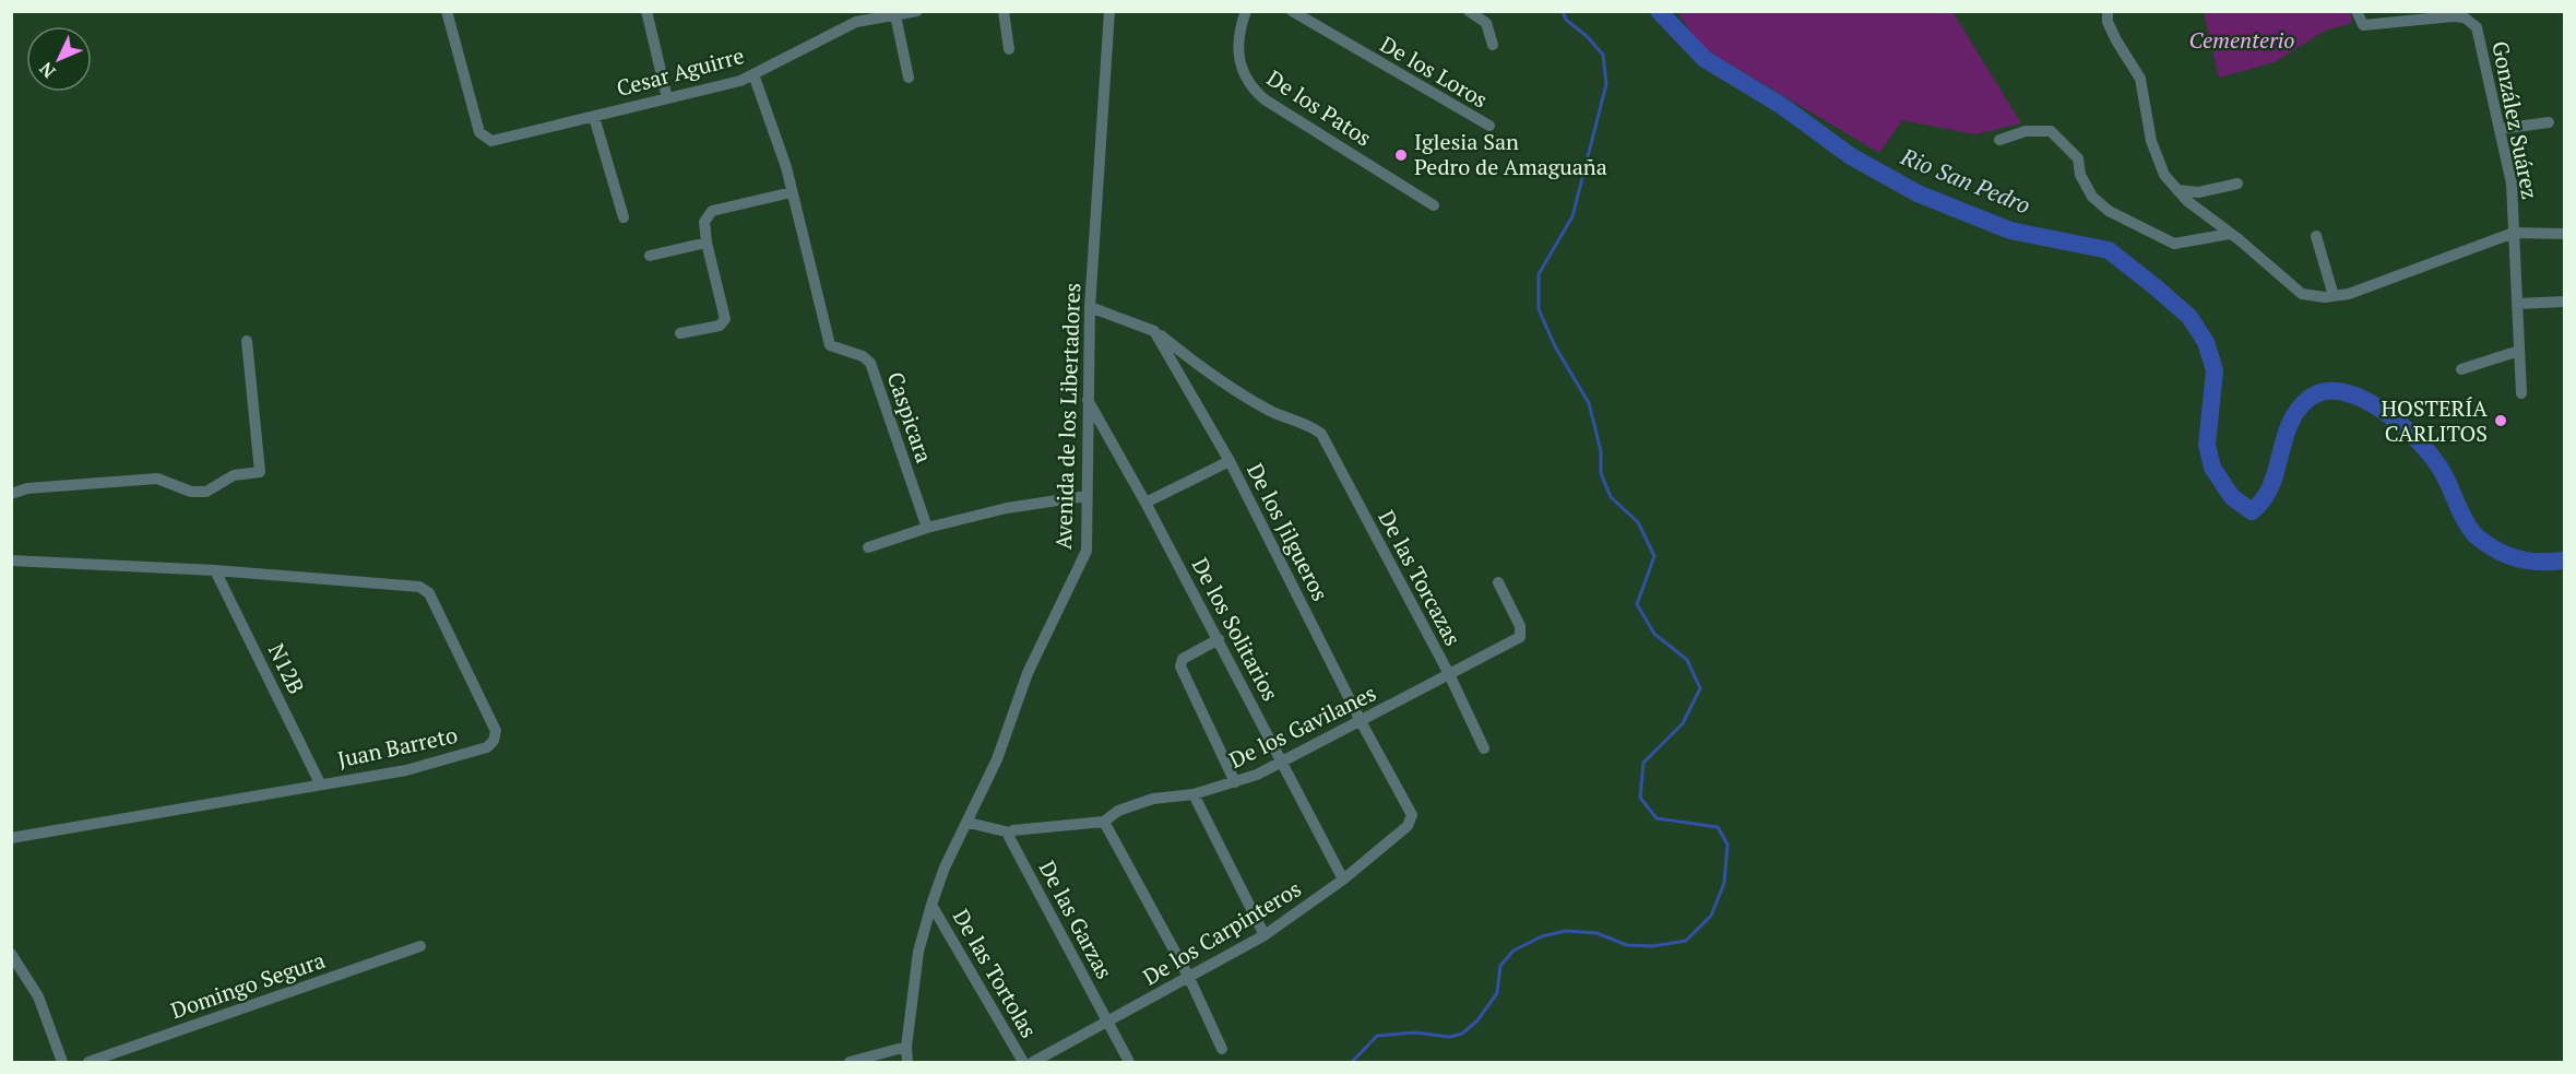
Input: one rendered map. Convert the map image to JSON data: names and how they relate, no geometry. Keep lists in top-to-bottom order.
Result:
{
  "streets": {
    "street": [
      "Cesar Aguirre",
      "De los Loros",
      "De los Patos",
      "González Suárez",
      "Avenida de los Libertadores",
      "Caspicara",
      "De los Jilgueros",
      "De las Torcazas",
      "De los Solitarios",
      "N12B",
      "De los Gavilanes",
      "Juan Barreto",
      "De las Garzas",
      "De los Carpinteros",
      "De las Tortolas",
      "Domingo Segura"
    ]
  },
  "crossings": [
    ["Cesar Aguirre", "Caspicara"],
    ["Avenida de los Libertadores", "De los Solitarios"],
    ["Avenida de los Libertadores", "De las Tortolas"],
    ["De los Jilgueros", "De las Torcazas"],
    ["De los Jilgueros", "De los Gavilanes"],
    ["De los Jilgueros", "De los Carpinteros"],
    ["De las Torcazas", "De los Gavilanes"],
    ["De los Solitarios", "De los Gavilanes"],
    ["De los Solitarios", "De los Carpinteros"],
    ["N12B", "Juan Barreto"],
    ["De los Gavilanes", "De las Garzas"],
    ["De las Garzas", "De los Carpinteros"]
  ],
  "water": ["Rio San Pedro"],
  "parks": ["Cementerio"],
  "places": ["Iglesia San Pedro de Amaguaña", "HOSTERÍA CARLITOS"],
  "north": "bottom left"
}
